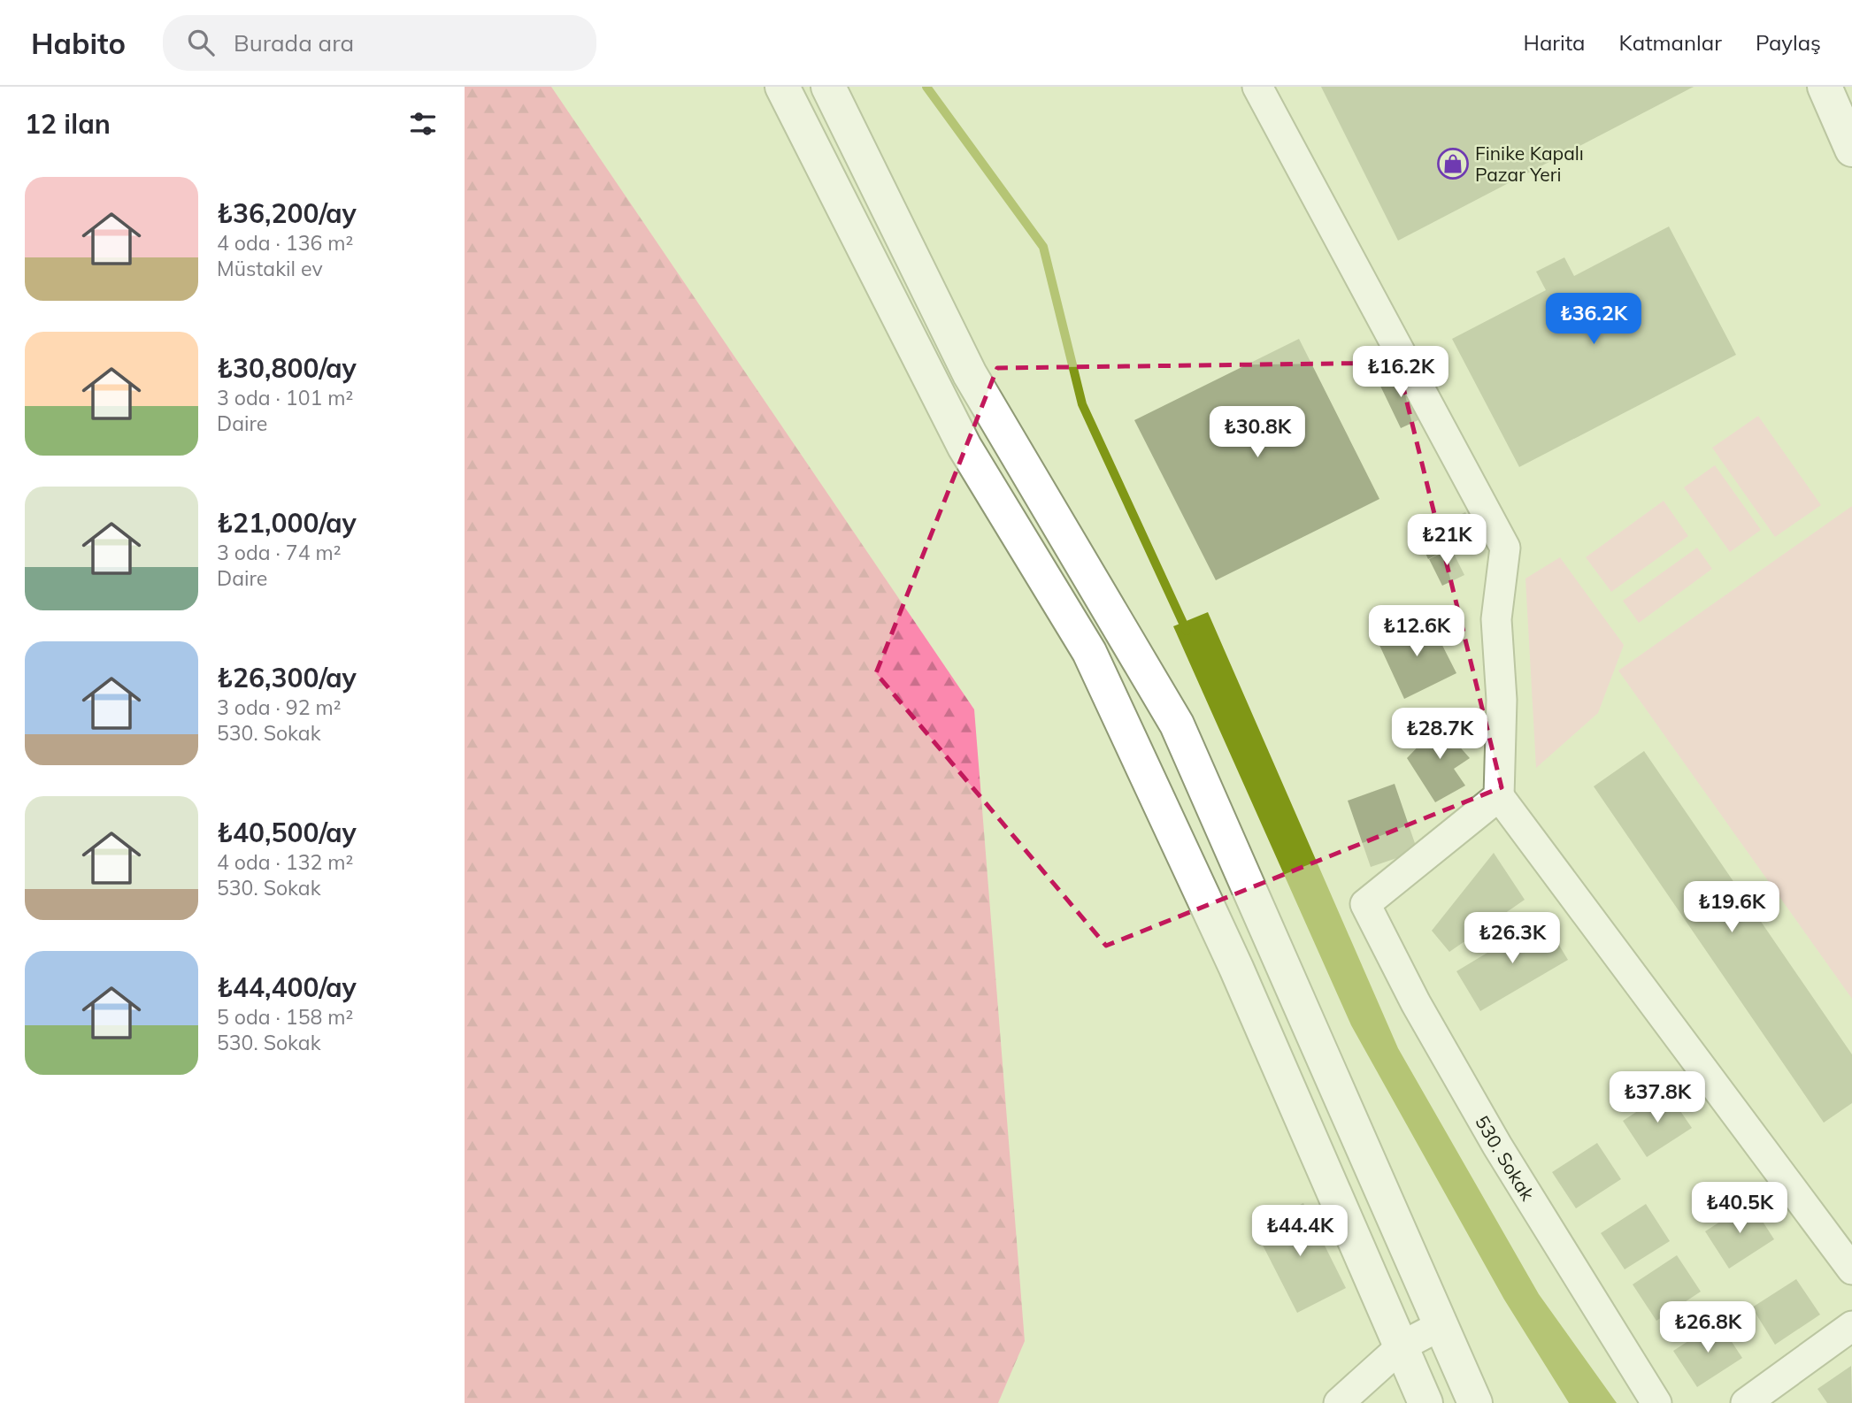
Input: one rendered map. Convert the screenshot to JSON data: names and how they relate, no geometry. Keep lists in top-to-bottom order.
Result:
{
  "streets": {
    "street": ["530. Sokak"]
  },
  "places": {
    "shop": ["Finike Kapalı Pazar Yeri"]
  },
  "page": {
    "header": "Habito",
    "search": "Burada ara",
    "nav": ["Harita", "Katmanlar", "Paylaş"],
    "heading": "12 ilan",
    "list": [
      {
        "name": "₺36,200/ay",
        "note": "4 oda · 136 m² · Müstakil ev"
      },
      {
        "name": "₺30,800/ay",
        "note": "3 oda · 101 m² · Daire"
      },
      {
        "name": "₺21,000/ay",
        "note": "3 oda · 74 m² · Daire"
      },
      {
        "name": "₺26,300/ay",
        "note": "3 oda · 92 m² · 530. Sokak"
      },
      {
        "name": "₺40,500/ay",
        "note": "4 oda · 132 m² · 530. Sokak"
      },
      {
        "name": "₺44,400/ay",
        "note": "5 oda · 158 m² · 530. Sokak"
      }
    ],
    "price": [
      "₺36.2K",
      "₺16.2K",
      "₺30.8K",
      "₺21K",
      "₺12.6K",
      "₺28.7K",
      "₺19.6K",
      "₺26.3K",
      "₺37.8K",
      "₺40.5K",
      "₺44.4K",
      "₺26.8K"
    ]
  }
}
